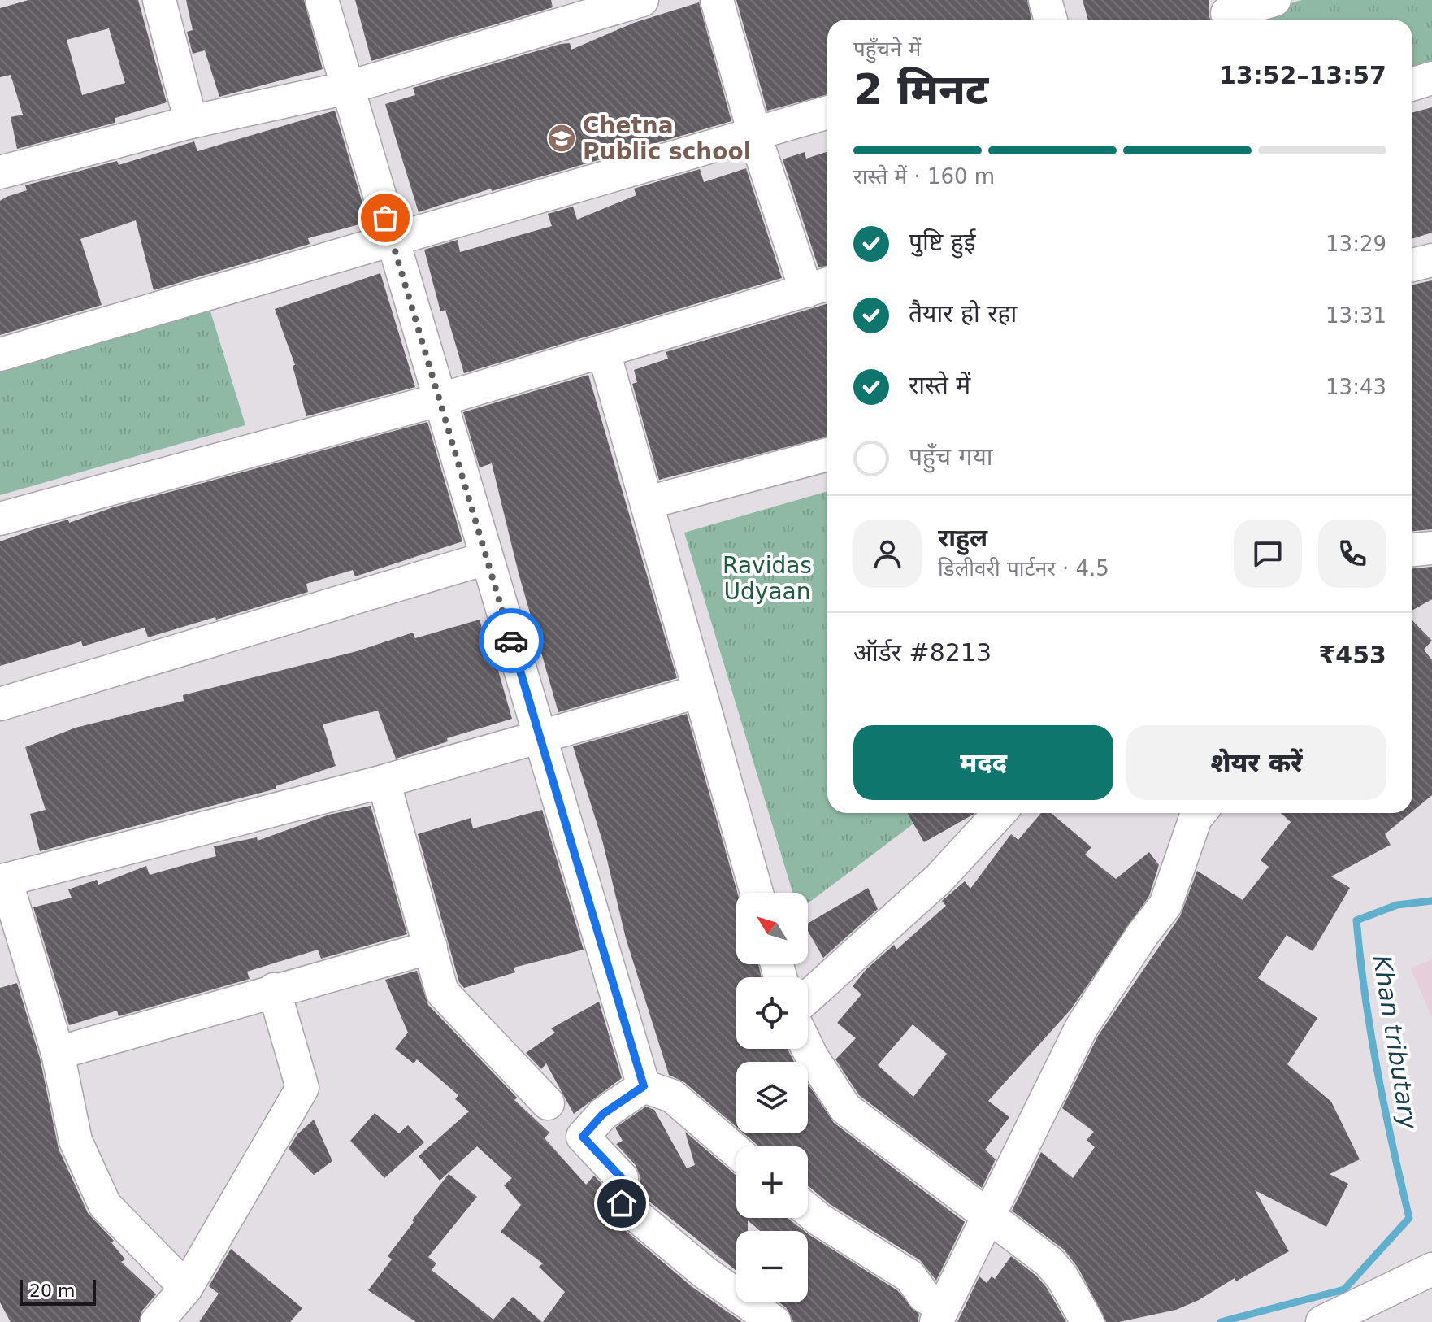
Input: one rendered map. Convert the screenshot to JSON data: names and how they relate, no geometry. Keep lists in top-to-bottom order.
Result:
{
  "water": ["Khan tributary"],
  "parks": ["Ravidas Udyaan"],
  "places": {
    "school or university": ["Chetna Public school"]
  },
  "scale_bar": "20 m",
  "north": "top left",
  "page": {
    "heading": ["2 मिनट", "पहुँचने में", "13:52–13:57"],
    "panel": [
      "राहुल",
      "डिलीवरी पार्टनर · 4.5",
      "ऑर्डर #8213",
      "₹453"
    ],
    "bar": "रास्ते में · 160 m",
    "list": [
      ["पुष्टि हुई", "13:29"],
      ["तैयार हो रहा", "13:31"],
      ["रास्ते में", "13:43"],
      "पहुँच गया"
    ],
    "buttons": ["मदद", "शेयर करें"],
    "map_buttons": ["+", "−"],
    "scale": "20 m"
  }
}
